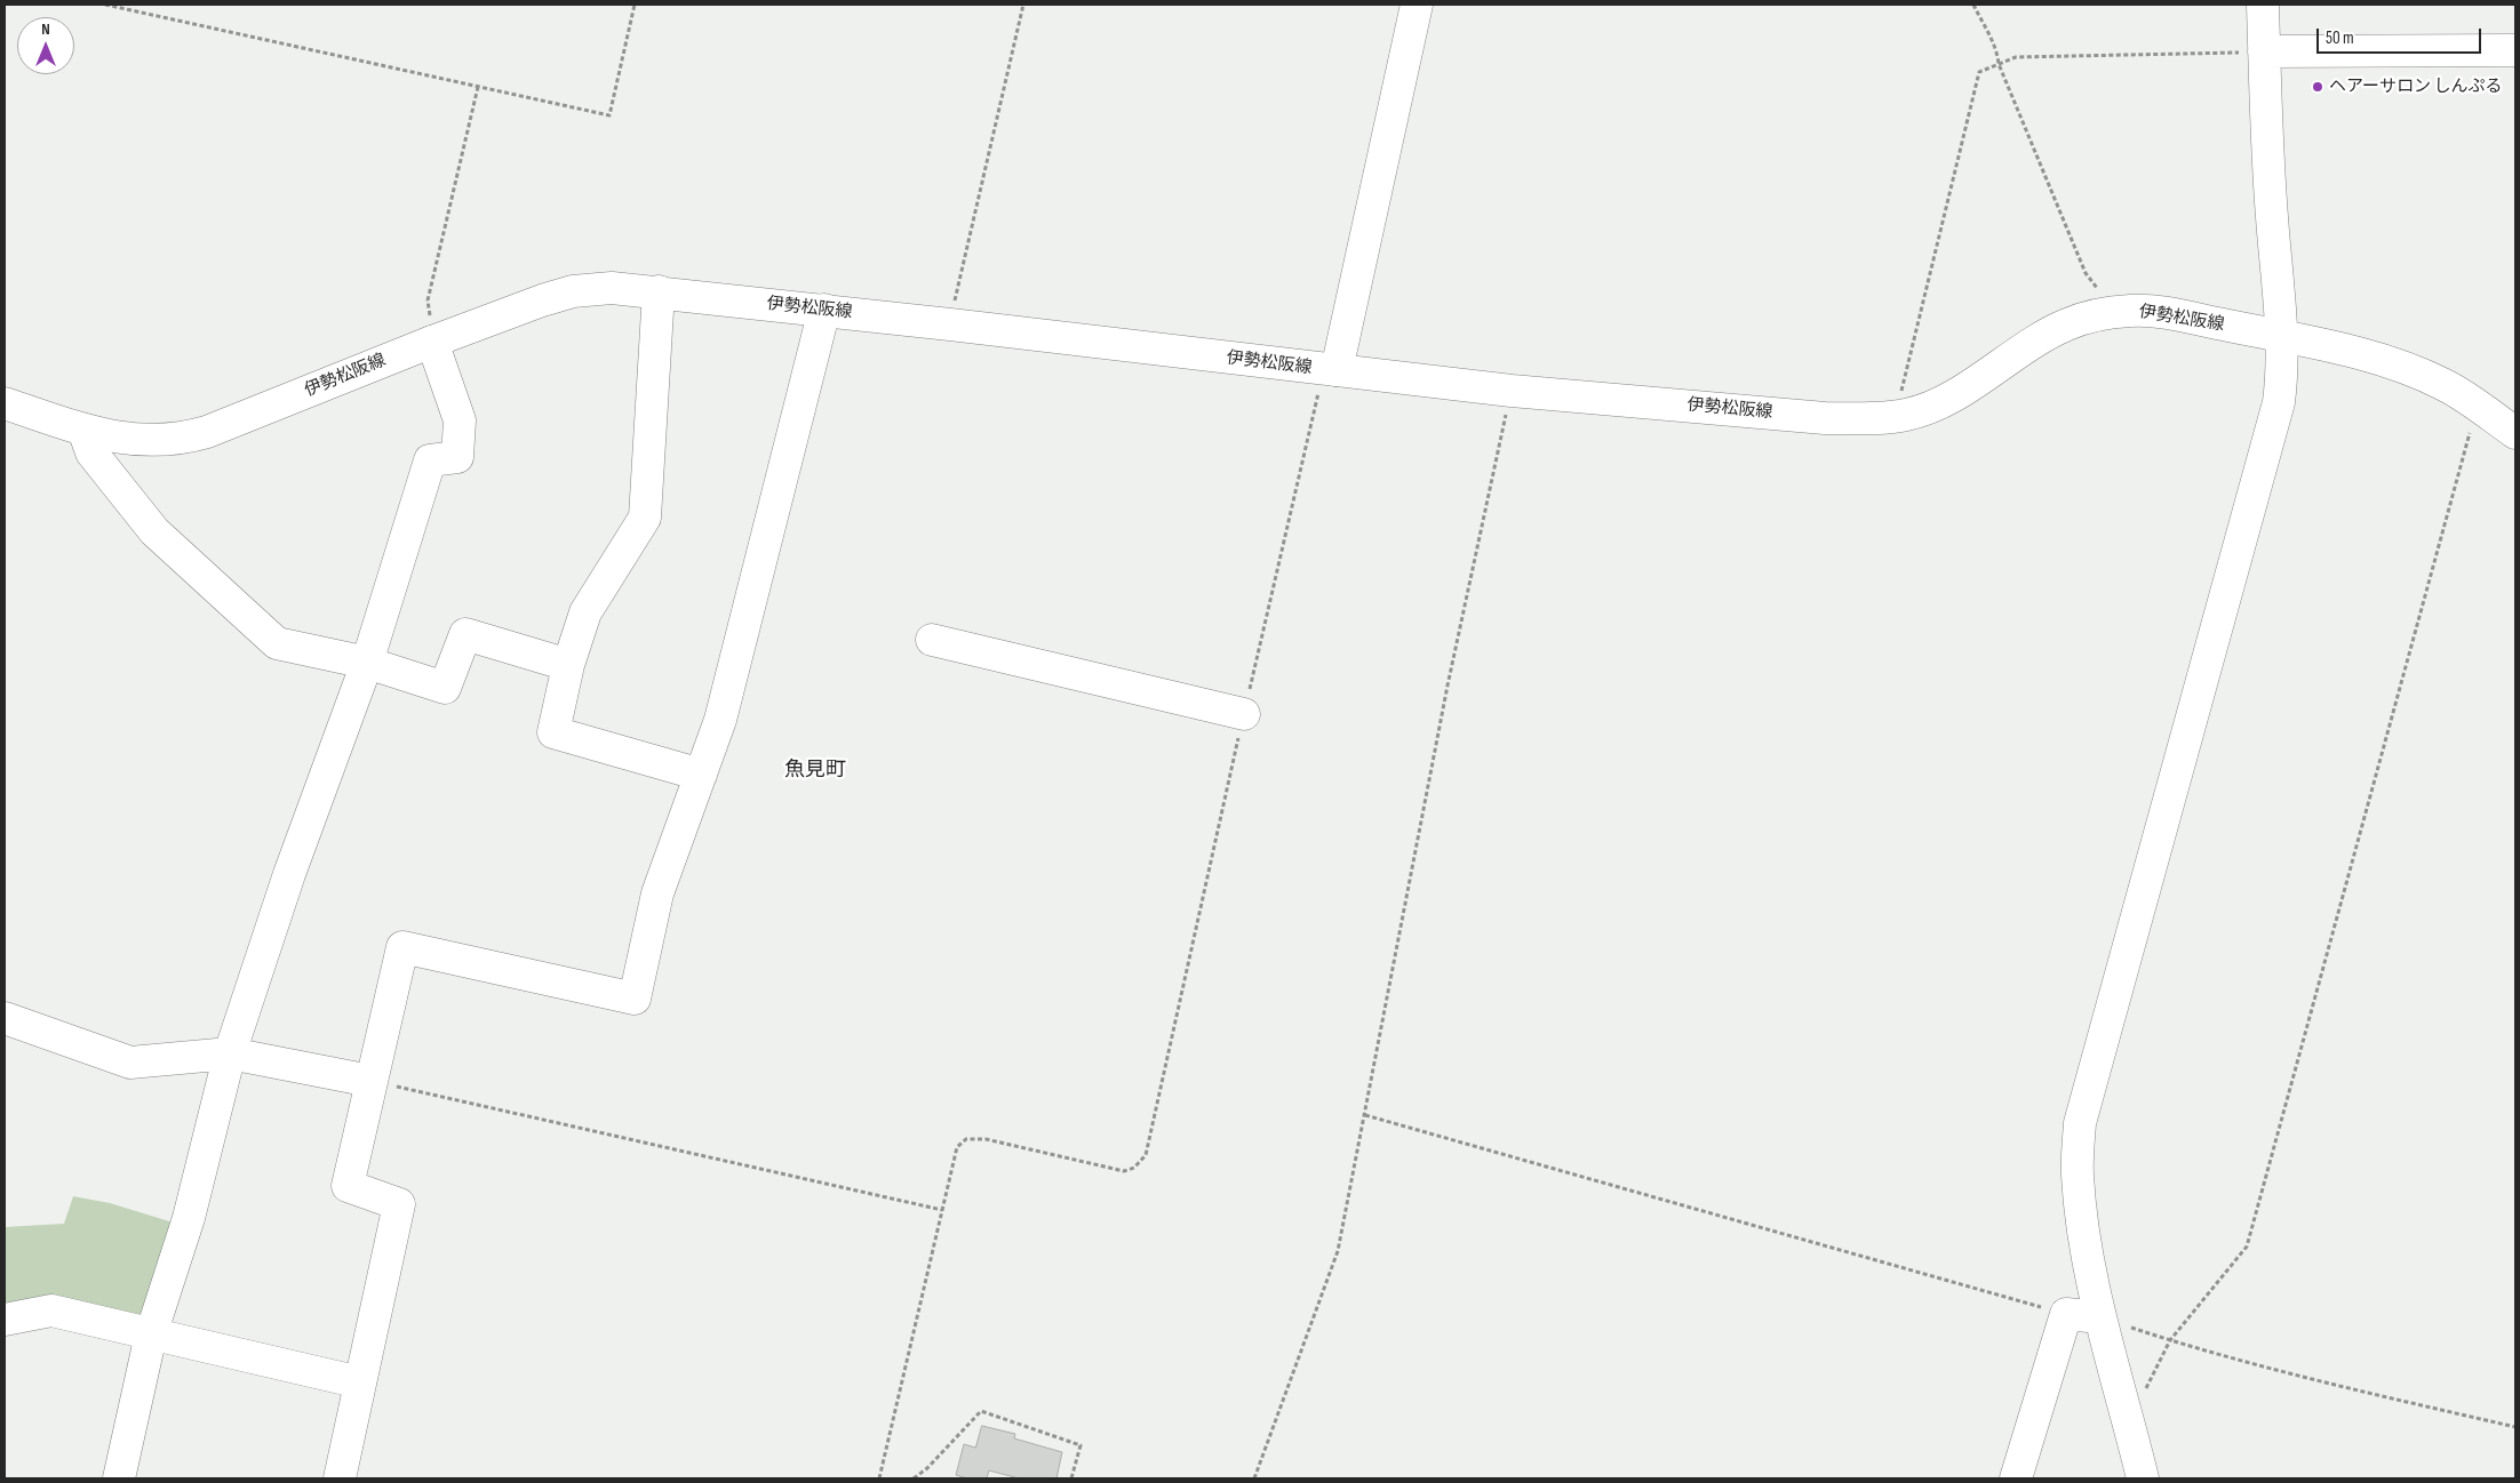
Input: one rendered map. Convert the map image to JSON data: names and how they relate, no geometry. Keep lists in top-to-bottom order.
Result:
{
  "streets": {
    "street": ["伊勢松阪線"]
  },
  "districts": ["魚見町"],
  "places": ["ヘアーサロン しんぷる"],
  "scale_bar": "50 m",
  "north": "top"
}
